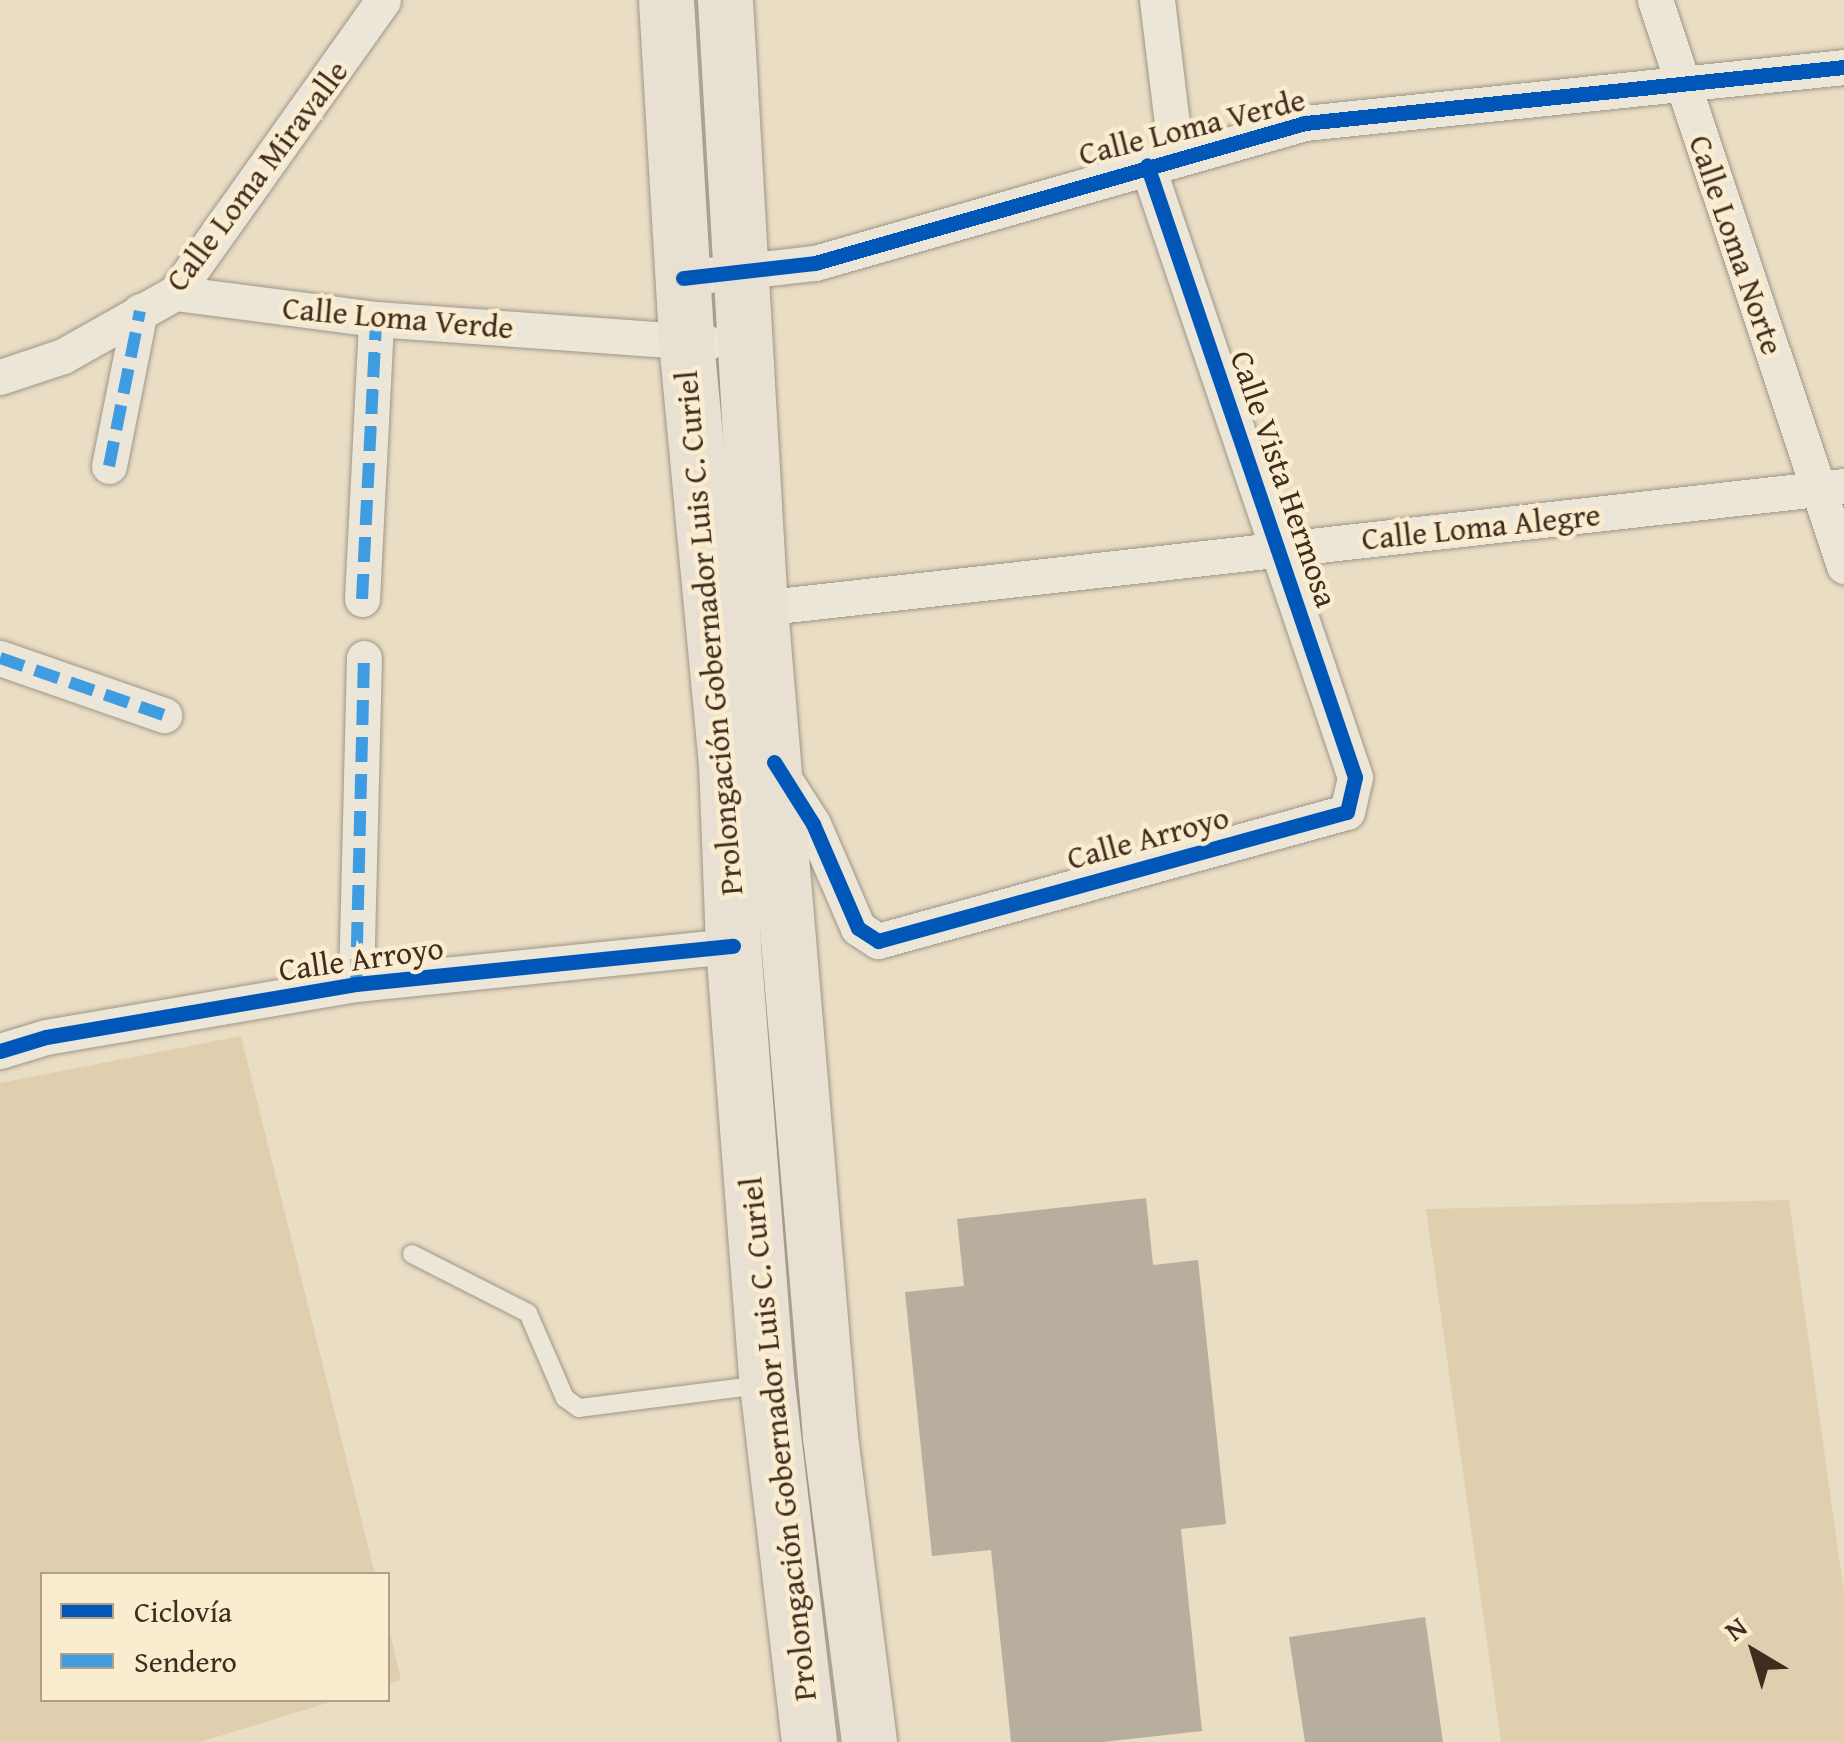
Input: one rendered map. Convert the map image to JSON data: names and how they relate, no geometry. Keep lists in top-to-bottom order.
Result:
{
  "streets": {
    "main road": ["Prolongación Gobernador Luis C. Curiel"],
    "street": [
      "Calle Loma Verde",
      "Calle Loma Miravalle",
      "Calle Loma Norte",
      "Calle Vista Hermosa",
      "Calle Loma Alegre",
      "Calle Arroyo"
    ]
  },
  "crossings": [
    ["Calle Loma Verde", "Calle Loma Miravalle"],
    ["Calle Loma Verde", "Calle Loma Norte"],
    ["Calle Loma Verde", "Calle Vista Hermosa"],
    ["Calle Loma Verde", "Prolongación Gobernador Luis C. Curiel"],
    ["Calle Loma Norte", "Calle Loma Alegre"],
    ["Calle Vista Hermosa", "Calle Loma Alegre"],
    ["Calle Vista Hermosa", "Calle Arroyo"],
    ["Calle Loma Alegre", "Prolongación Gobernador Luis C. Curiel"],
    ["Prolongación Gobernador Luis C. Curiel", "Calle Arroyo"]
  ],
  "legend": ["Ciclovía", "Sendero"],
  "north": "top left"
}
